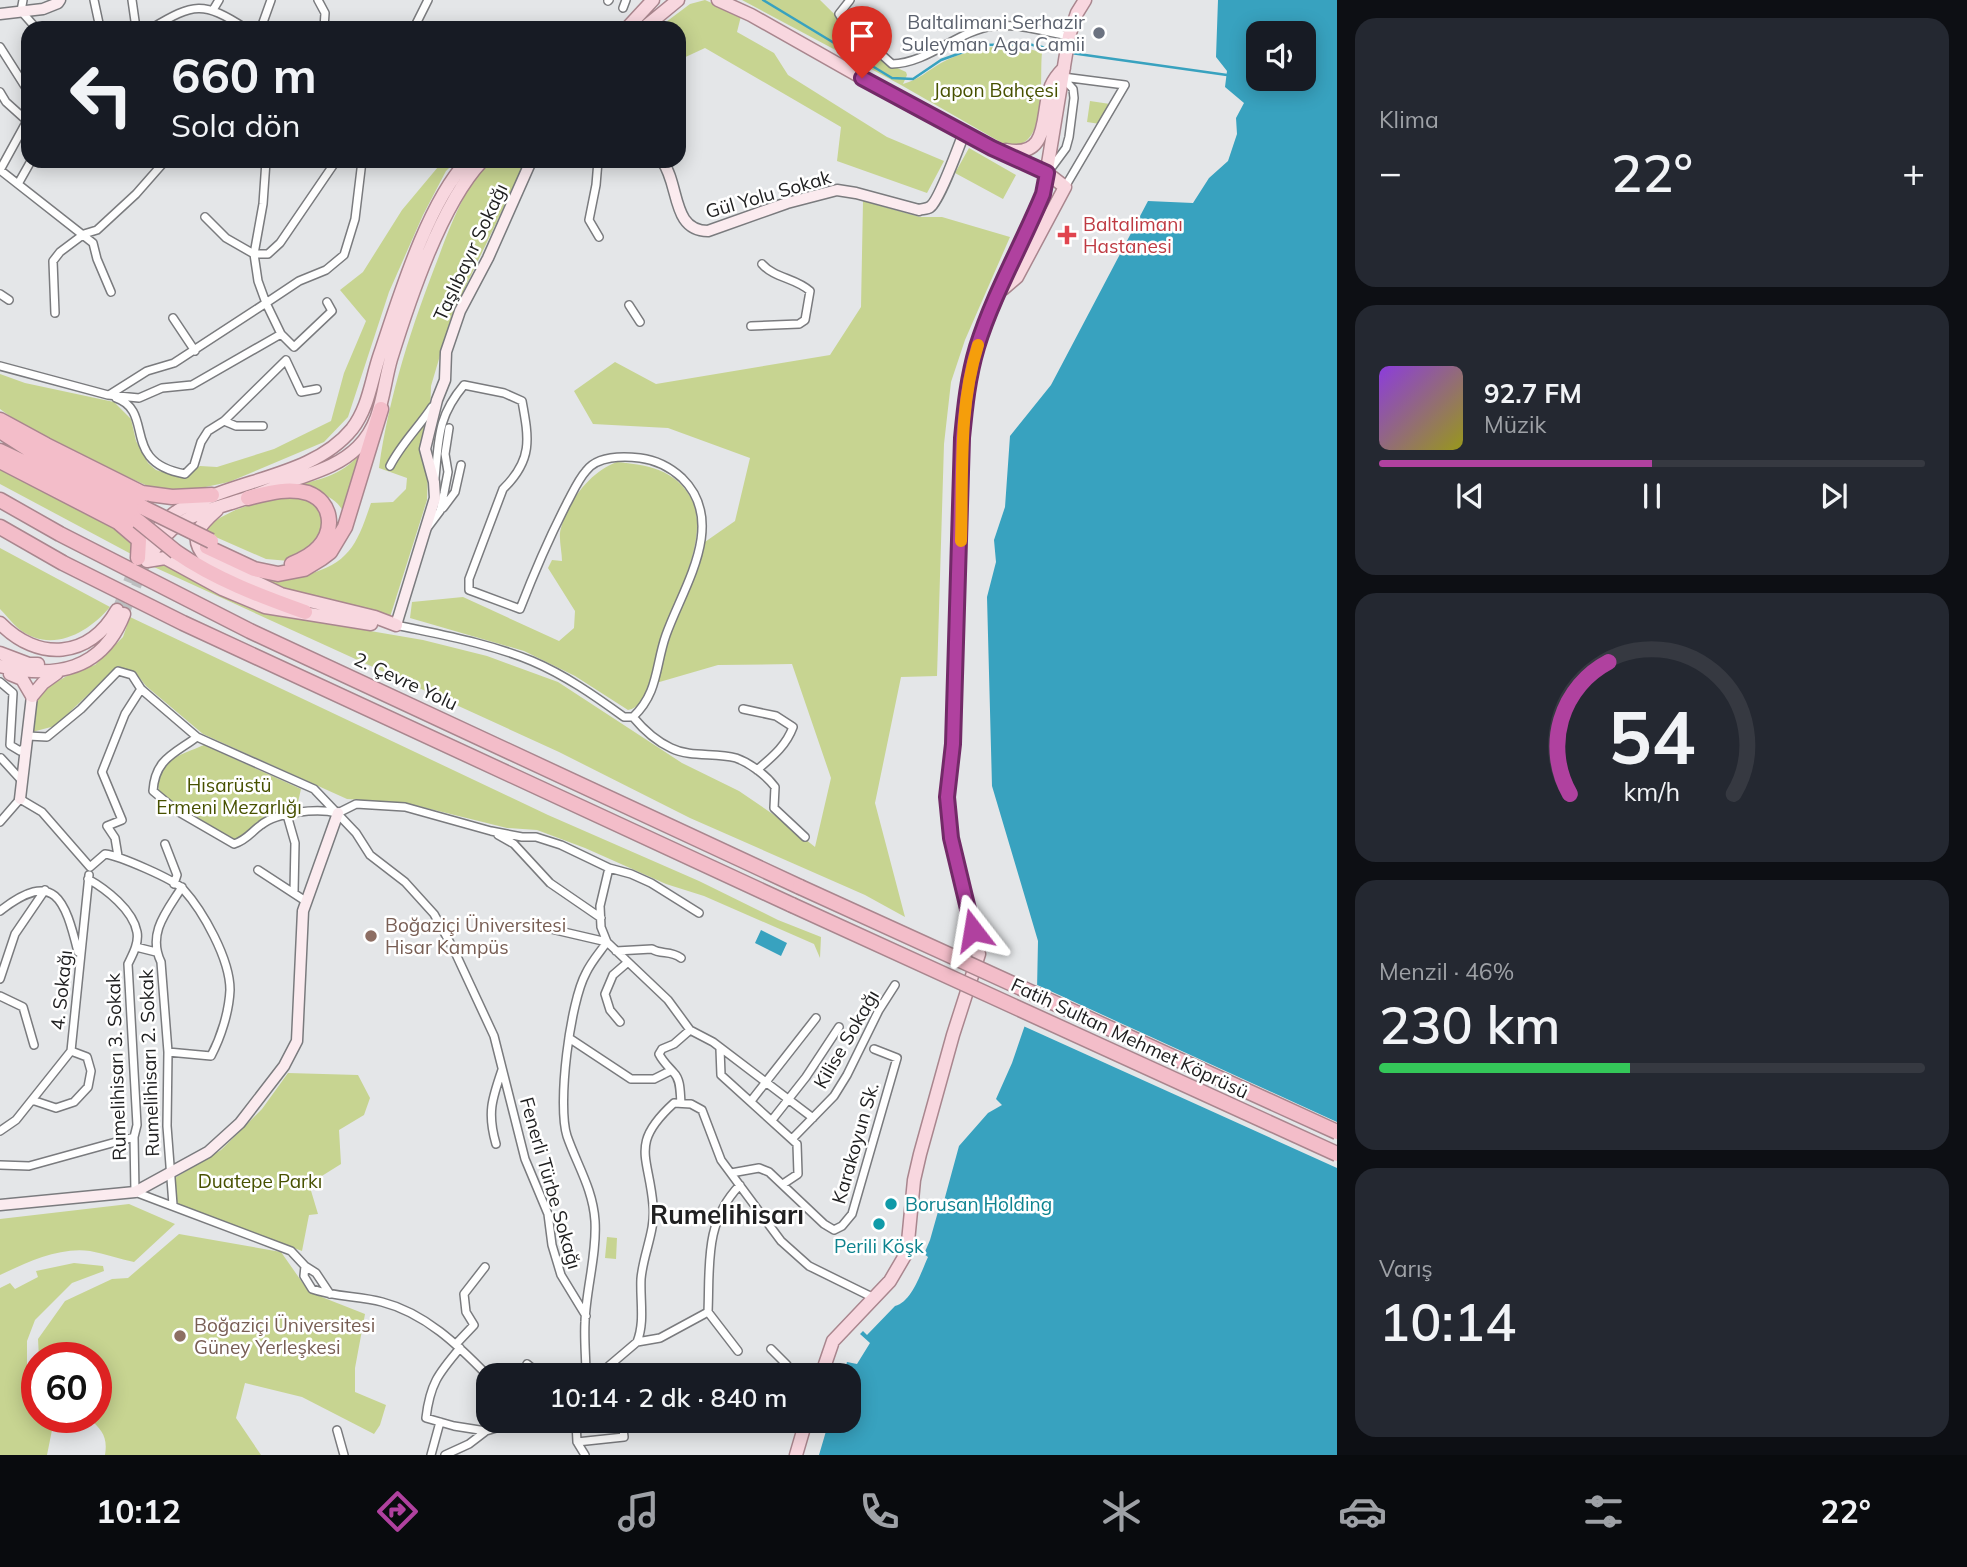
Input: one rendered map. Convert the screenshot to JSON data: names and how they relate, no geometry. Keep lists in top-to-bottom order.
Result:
{
  "streets": {
    "highway": ["2. Çevre Yolu", "Fatih Sultan Mehmet Köprüsü"],
    "street": [
      "Gül Yolu Sokak",
      "Taşlıbayır Sokağı",
      "4. Sokağı",
      "Kilise Sokağı",
      "Rumelihisarı 2. Sokak",
      "Rumelihisarı 3. Sokak",
      "Karakoyun Sk.",
      "Fenerli Türbe Sokağı"
    ]
  },
  "crossings": [
    ["2. Çevre Yolu", "Fatih Sultan Mehmet Köprüsü"],
    ["4. Sokağı", "Rumelihisarı 3. Sokak"],
    ["Rumelihisarı 2. Sokak", "Rumelihisarı 3. Sokak"]
  ],
  "districts": ["Rumelihisarı"],
  "parks": ["Japon Bahçesi", "Hisarüstü Ermeni Mezarlığı", "Duatepe Parkı"],
  "places": {
    "other": [
      "Baltalimani Serhazir Suleyman Aga Camii",
      "Boğaziçi Üniversitesi Hisar Kampüs",
      "Borusan Holding",
      "Perili Köşk",
      "Boğaziçi Üniversitesi Güney Yerleşkesi"
    ],
    "health": ["Baltalimanı Hastanesi"]
  },
  "page": {
    "tile": [
      "Klima",
      ["Menzil · 46%", "230 km"],
      ["Varış", "10:14"]
    ],
    "turn": ["660 m", "Sola dön"],
    "heat": ["−", "22°", "+"],
    "song": ["92.7 FM", "Müzik"],
    "limit": "60",
    "trip": "10:14 · 2 dk · 840 m",
    "tabs": ["10:12", "22°"],
    "gauge": ["54", "km/h"]
  }
}
